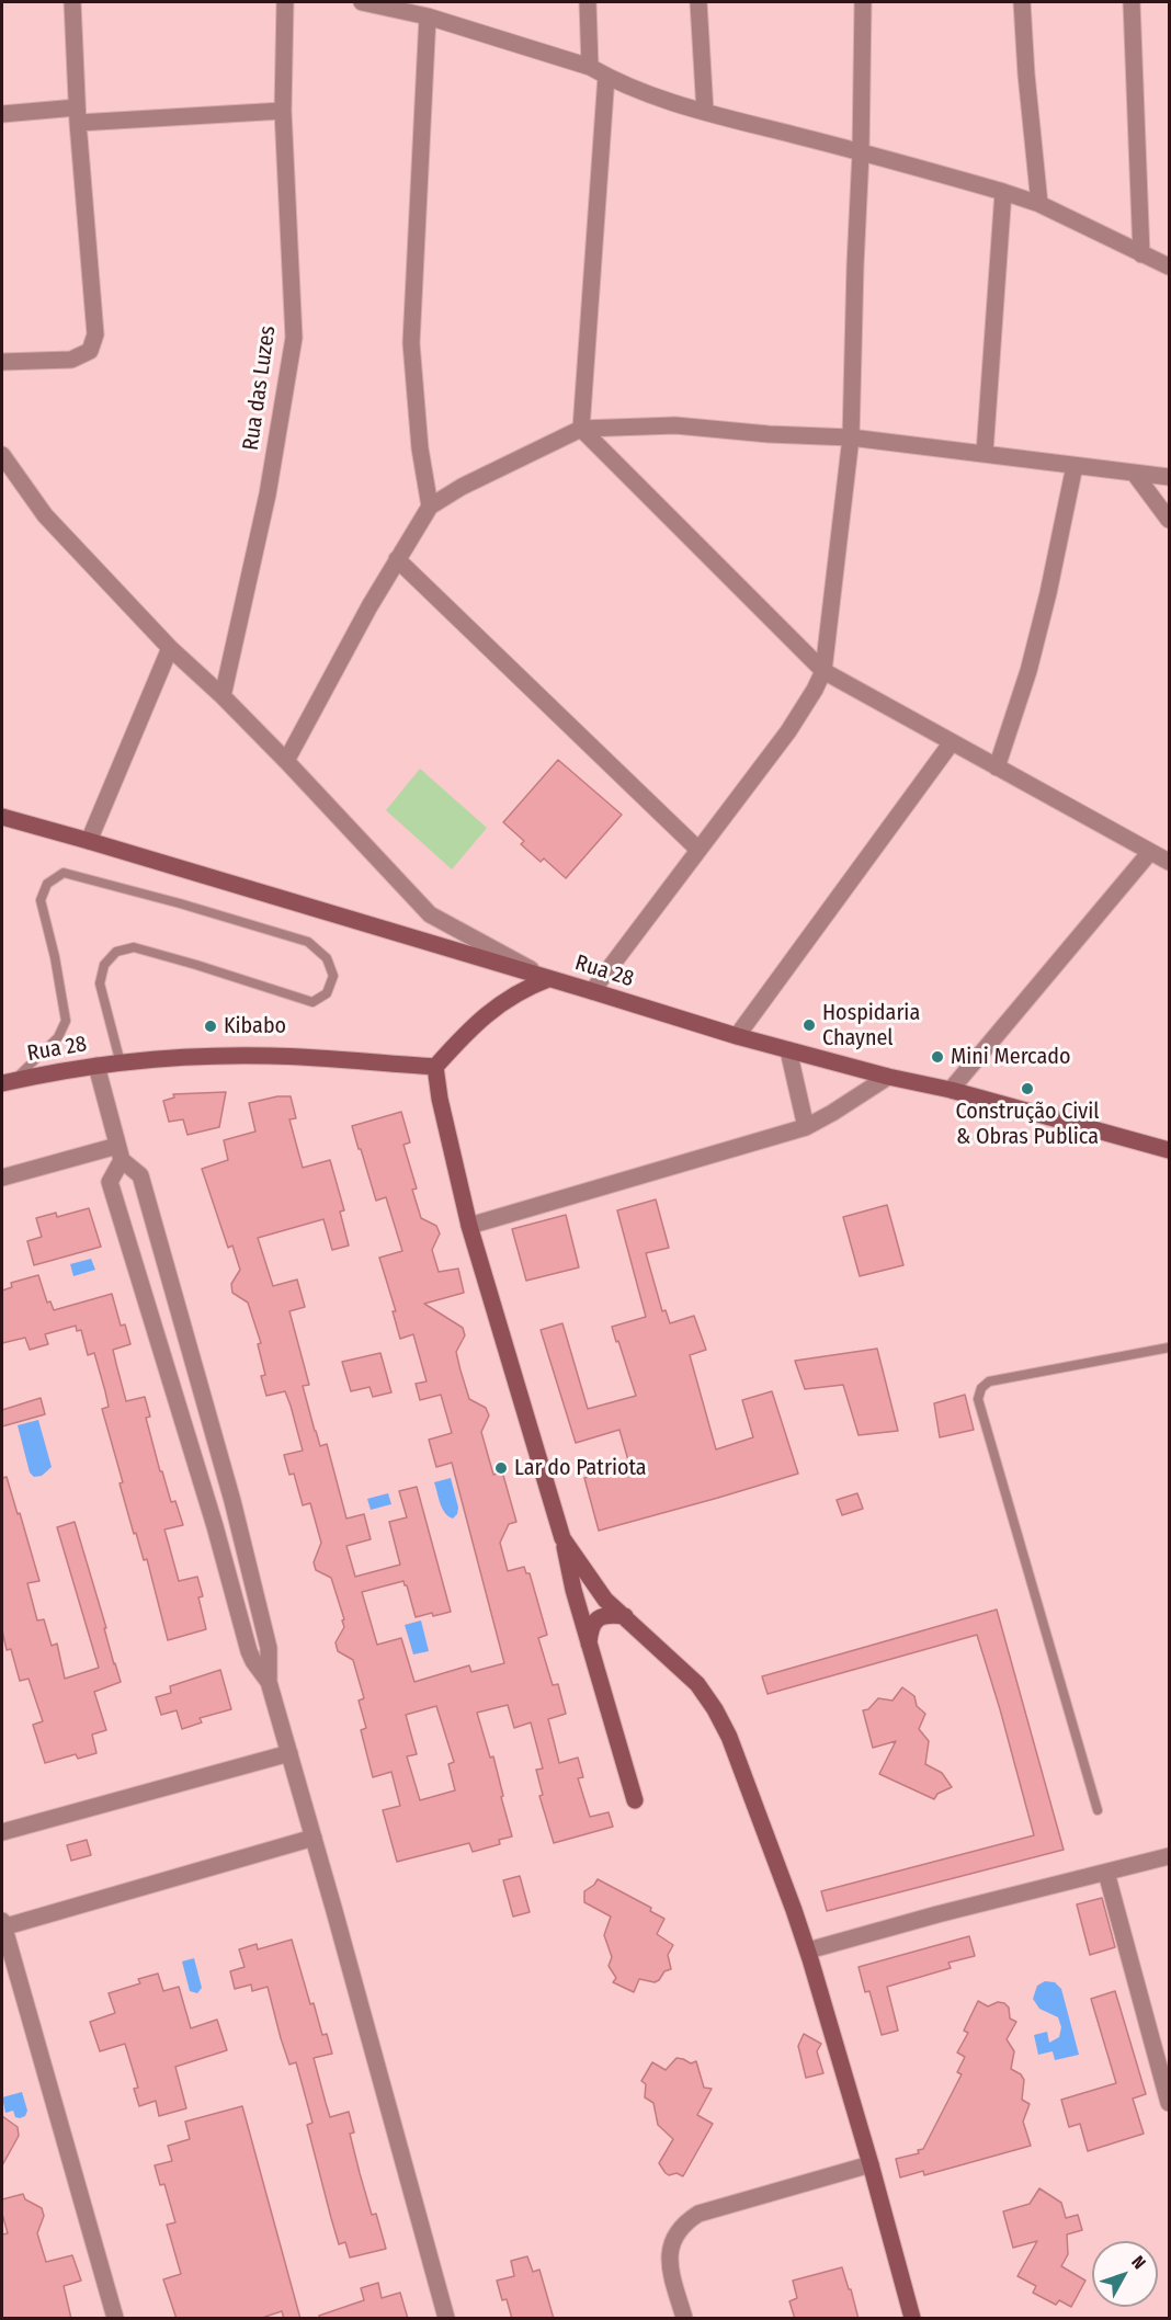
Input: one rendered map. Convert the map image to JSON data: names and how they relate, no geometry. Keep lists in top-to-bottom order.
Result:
{
  "streets": {
    "street": ["Rua das Luzes", "Rua 28"]
  },
  "places": [
    "Hospidaria Chaynel",
    "Kibabo",
    "Mini Mercado",
    "Construção Civil & Obras Publica",
    "Lar do Patriota"
  ],
  "north": "top right"
}
